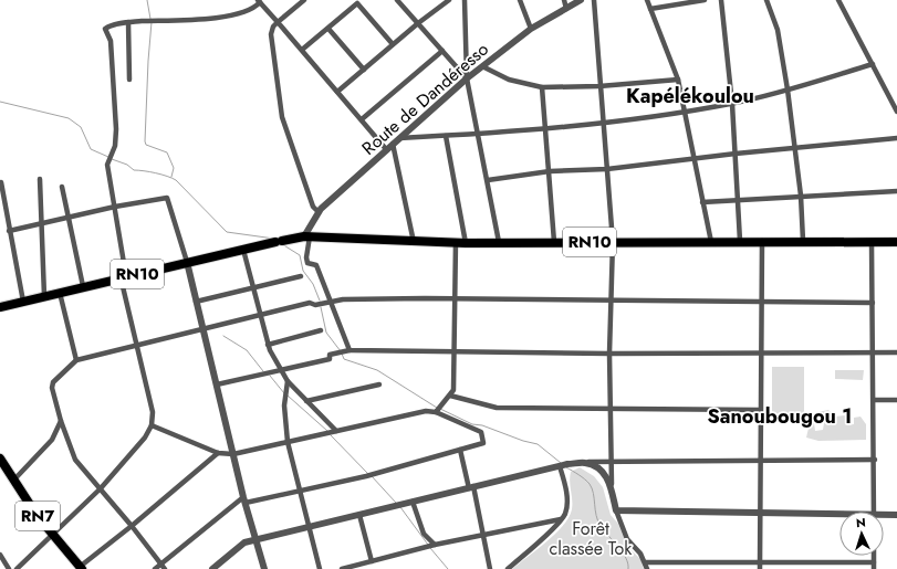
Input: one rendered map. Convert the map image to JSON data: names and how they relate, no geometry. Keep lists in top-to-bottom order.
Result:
{
  "streets": {
    "highway": ["RN10", "RN7"],
    "street": ["Route de Dandéresso"]
  },
  "crossings": [
    ["Route de Dandéresso", "RN10"]
  ],
  "districts": ["Kapélékoulou", "Sanoubougou 1"],
  "parks": ["Forêt classée Tok"],
  "north": "top"
}
